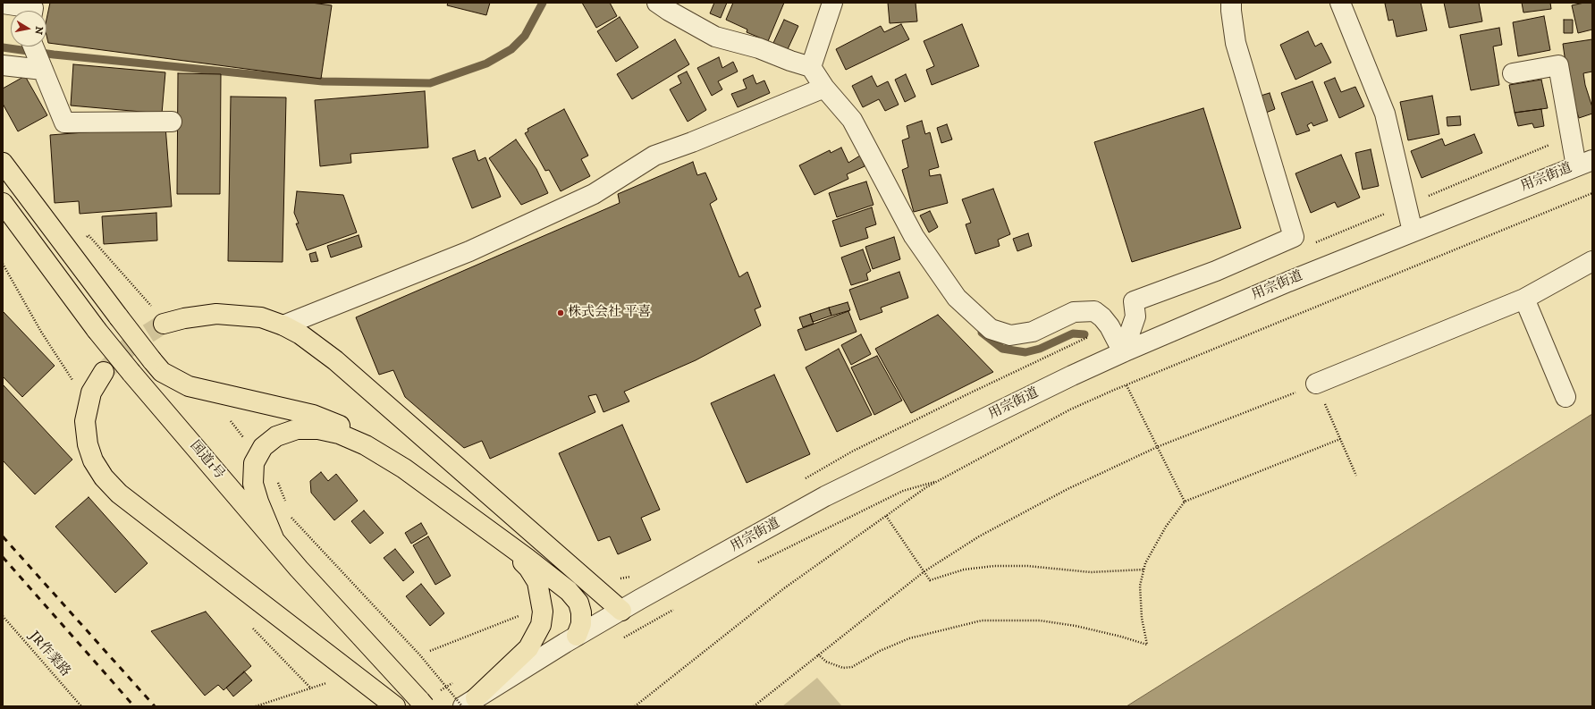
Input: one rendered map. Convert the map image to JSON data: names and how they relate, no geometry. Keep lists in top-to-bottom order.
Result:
{
  "streets": {
    "highway": ["国道1号"],
    "street": ["用宗街道"],
    "path": ["JR作業路"]
  },
  "places": ["株式会社 平喜"],
  "north": "right"
}
